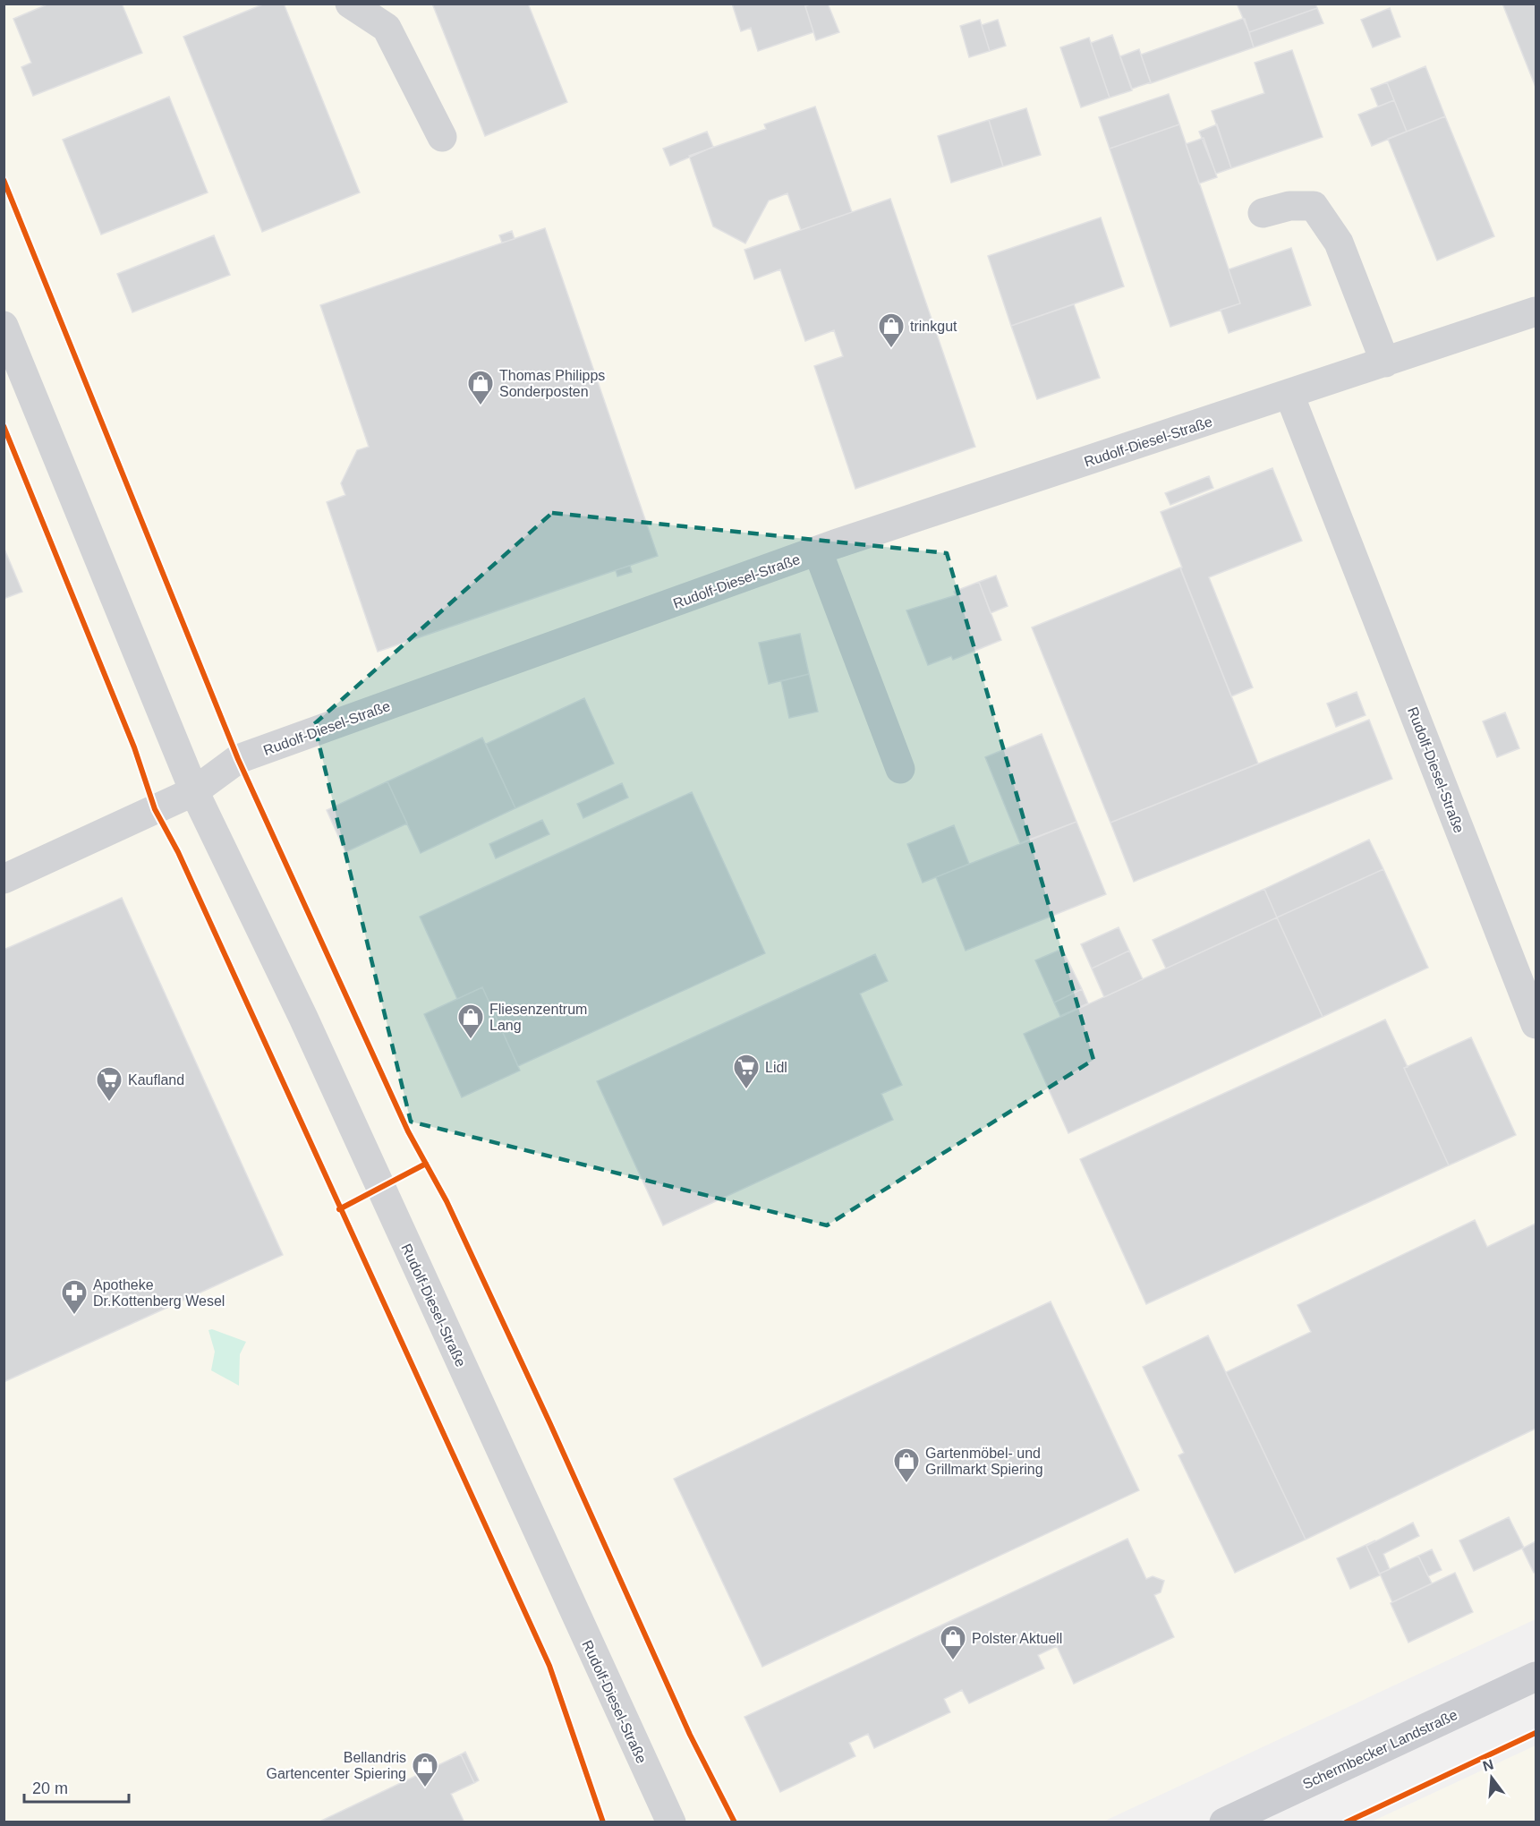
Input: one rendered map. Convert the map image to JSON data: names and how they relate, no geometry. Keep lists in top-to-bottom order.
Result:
{
  "streets": {
    "main road": ["Schermbecker Landstraße"],
    "street": ["Rudolf-Diesel-Straße"]
  },
  "places": {
    "shop": [
      "trinkgut",
      "Thomas Philipps Sonderposten",
      "Fliesenzentrum Lang",
      "Gartenmöbel- und Grillmarkt Spiering",
      "Polster Aktuell",
      "Bellandris Gartencenter Spiering"
    ],
    "supermarket": ["Lidl", "Kaufland"],
    "pharmacy": ["Apotheke Dr.Kottenberg Wesel"]
  },
  "scale_bar": "20 m",
  "north": "top"
}
